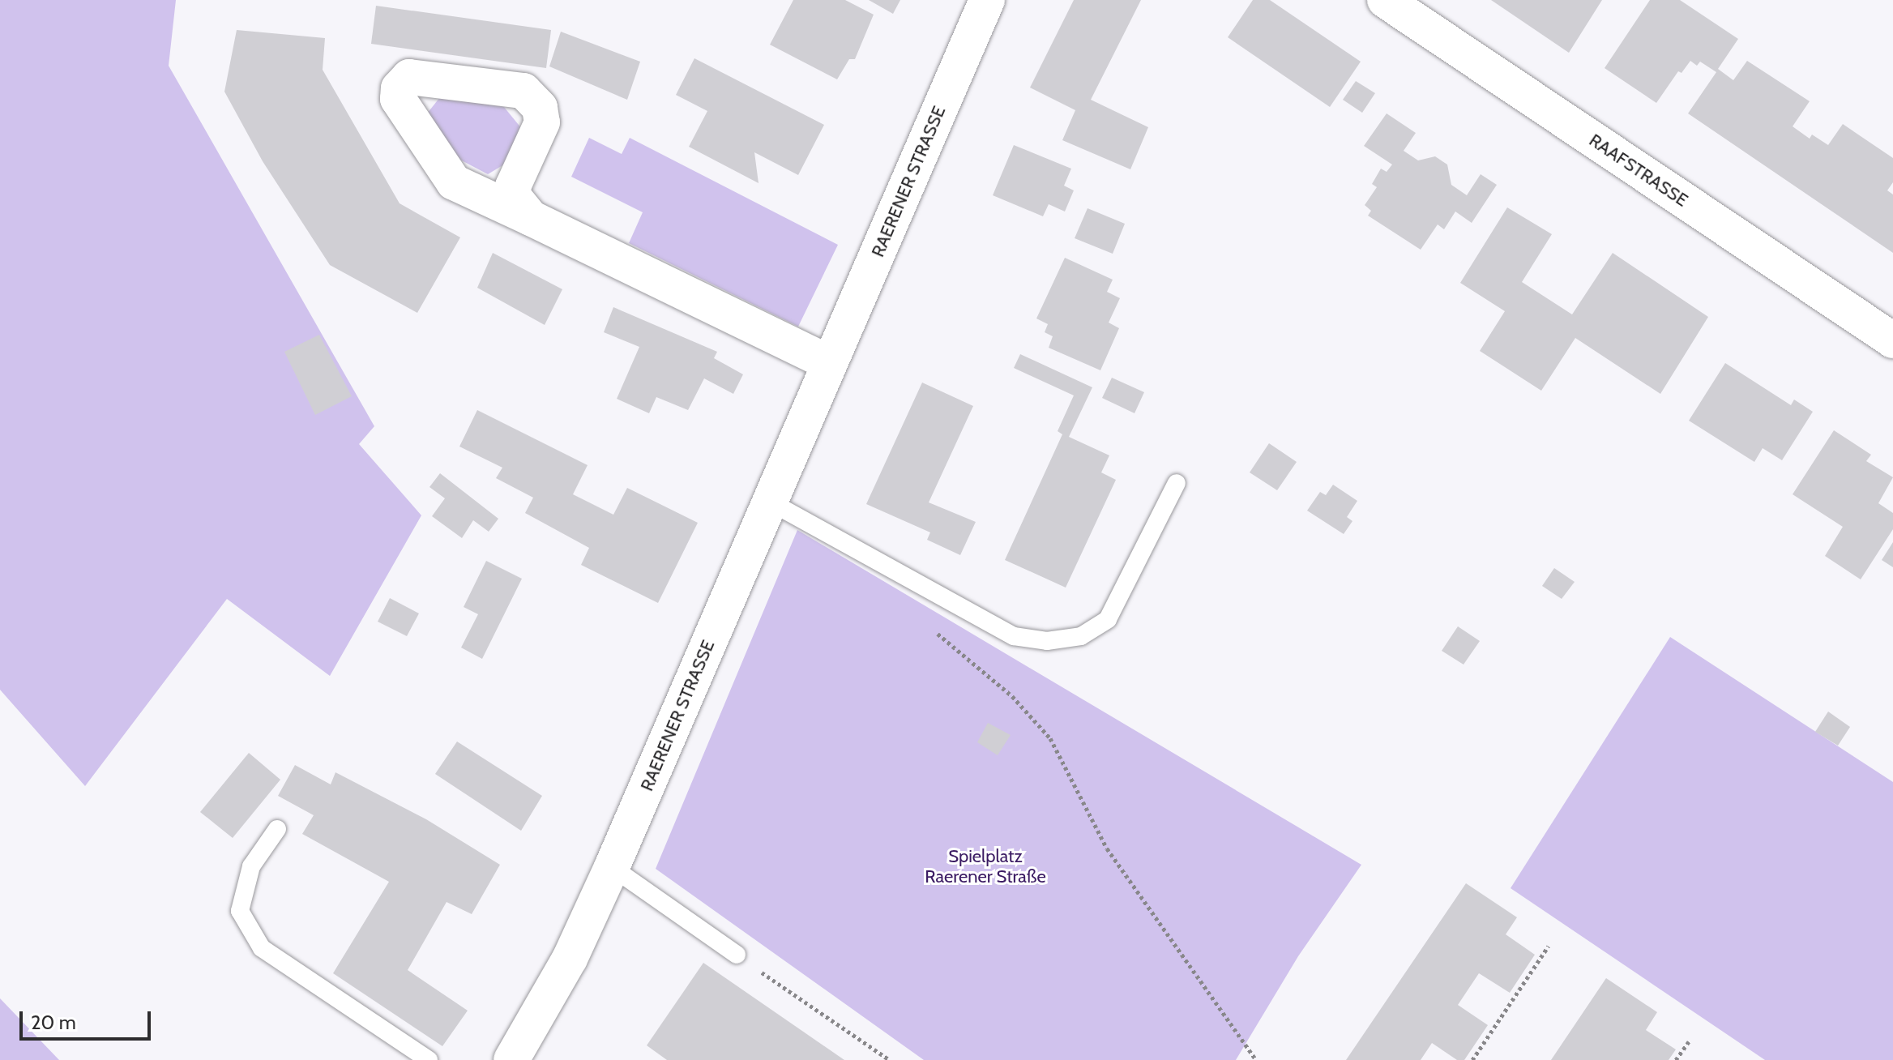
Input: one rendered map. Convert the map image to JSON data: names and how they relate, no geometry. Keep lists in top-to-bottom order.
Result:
{
  "streets": {
    "street": ["RAAFSTRASSE", "RAERENER STRASSE"]
  },
  "parks": ["Spielplatz Raerener Straße"],
  "scale_bar": "20 m"
}
